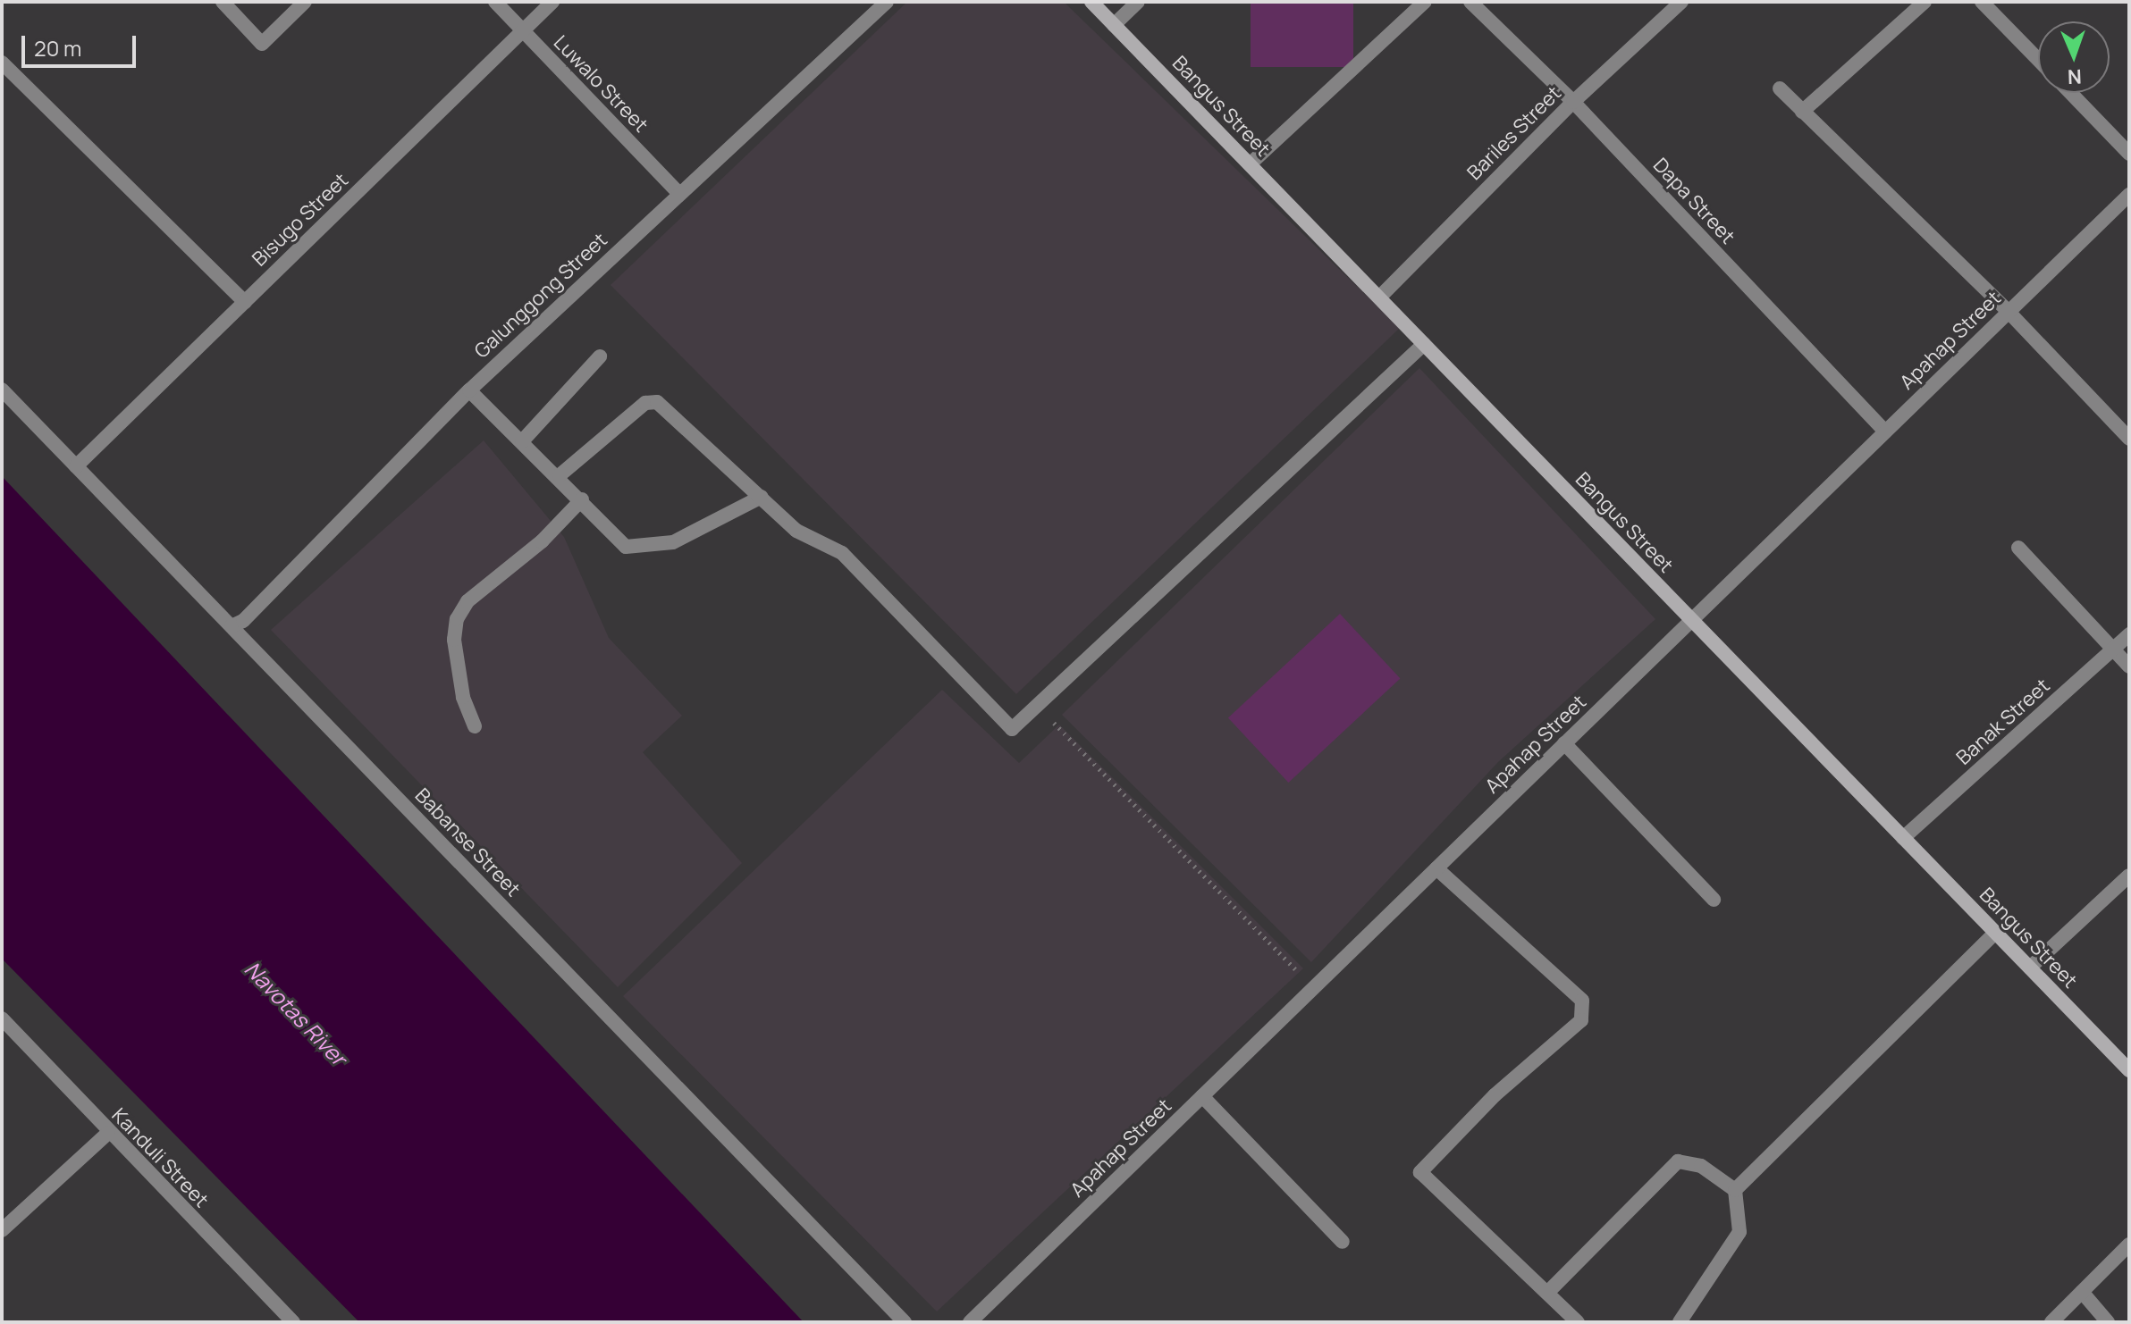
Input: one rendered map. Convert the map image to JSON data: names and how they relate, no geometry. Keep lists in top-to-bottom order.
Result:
{
  "streets": {
    "street": [
      "Luwalo Street",
      "Bangus Street",
      "Bariles Street",
      "Dapa Street",
      "Bisugo Street",
      "Galunggong Street",
      "Apahap Street",
      "Banak Street",
      "Babanse Street",
      "Kanduli Street"
    ]
  },
  "crossings": [
    ["Luwalo Street", "Bisugo Street"],
    ["Luwalo Street", "Galunggong Street"],
    ["Bangus Street", "Bariles Street"],
    ["Bangus Street", "Apahap Street"],
    ["Bangus Street", "Banak Street"],
    ["Bariles Street", "Dapa Street"],
    ["Dapa Street", "Apahap Street"],
    ["Bisugo Street", "Babanse Street"],
    ["Galunggong Street", "Babanse Street"]
  ],
  "water": ["Navotas River"],
  "scale_bar": "20 m",
  "north": "bottom"
}
